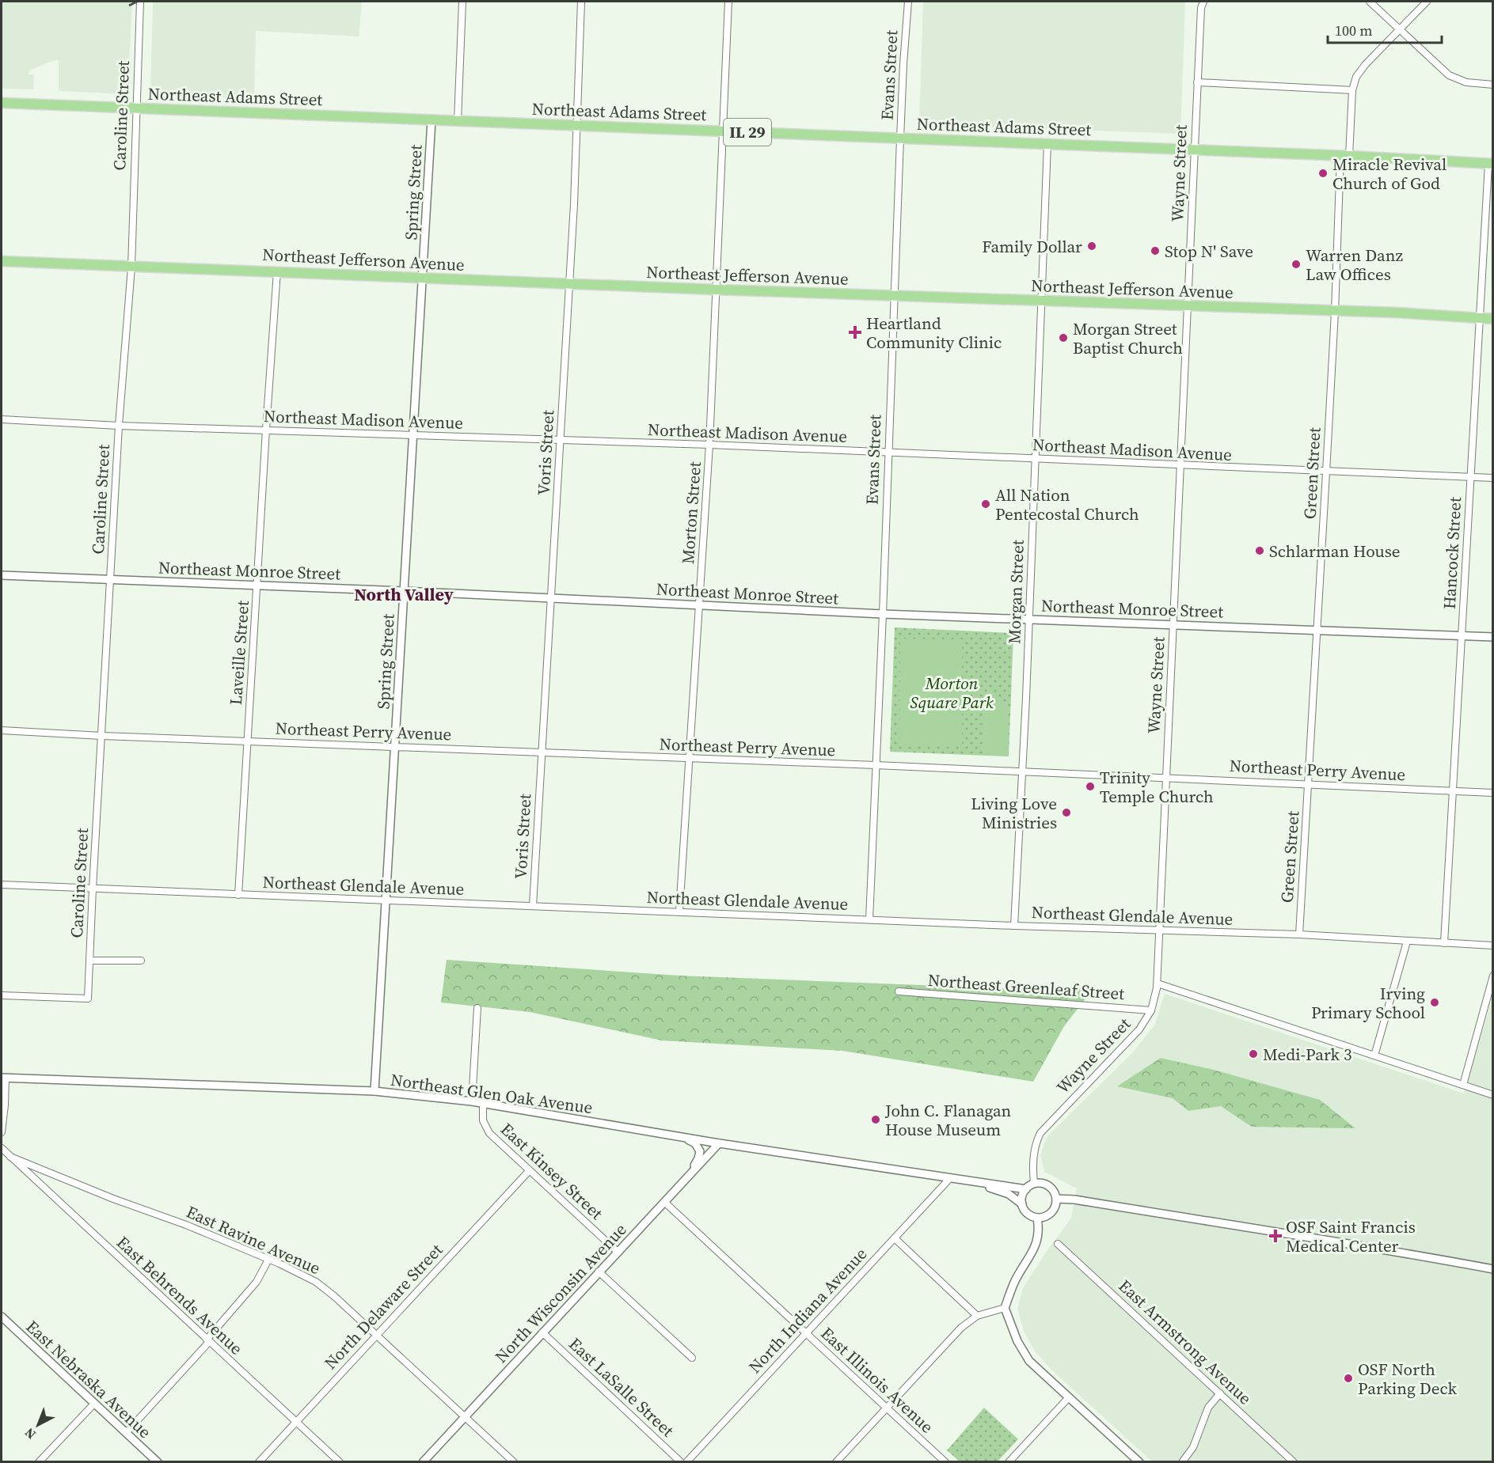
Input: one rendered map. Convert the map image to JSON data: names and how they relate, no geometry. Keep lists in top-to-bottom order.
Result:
{
  "streets": {
    "main road": ["Northeast Adams Street", "IL 29", "Northeast Jefferson Avenue"],
    "street": [
      "Evans Street",
      "Caroline Street",
      "Wayne Street",
      "Spring Street",
      "Northeast Madison Avenue",
      "Voris Street",
      "Green Street",
      "Morton Street",
      "Hancock Street",
      "Northeast Monroe Street",
      "Morgan Street",
      "Laveille Street",
      "Northeast Perry Avenue",
      "Northeast Glendale Avenue",
      "Northeast Greenleaf Street",
      "Northeast Glen Oak Avenue",
      "East Kinsey Street",
      "East Ravine Avenue",
      "North Wisconsin Avenue",
      "East Behrends Avenue",
      "North Delaware Street",
      "North Indiana Avenue",
      "East Armstrong Avenue",
      "East Nebraska Avenue",
      "East Illinois Avenue",
      "East LaSalle Street"
    ]
  },
  "crossings": [
    ["Evans Street", "Northeast Adams Street"],
    ["Evans Street", "Northeast Jefferson Avenue"],
    ["Evans Street", "Northeast Madison Avenue"],
    ["Evans Street", "Northeast Monroe Street"],
    ["Evans Street", "Northeast Perry Avenue"],
    ["Evans Street", "Northeast Glendale Avenue"],
    ["Northeast Adams Street", "Caroline Street"],
    ["Northeast Adams Street", "Wayne Street"],
    ["Northeast Adams Street", "Spring Street"],
    ["Northeast Adams Street", "Voris Street"],
    ["Northeast Adams Street", "Green Street"],
    ["Northeast Adams Street", "Morton Street"],
    ["Northeast Adams Street", "Hancock Street"],
    ["Northeast Adams Street", "Morgan Street"],
    ["Caroline Street", "Northeast Jefferson Avenue"],
    ["Caroline Street", "Northeast Madison Avenue"],
    ["Caroline Street", "Northeast Monroe Street"],
    ["Caroline Street", "Northeast Perry Avenue"],
    ["Caroline Street", "Northeast Glendale Avenue"],
    ["Wayne Street", "Northeast Jefferson Avenue"],
    ["Wayne Street", "Northeast Madison Avenue"],
    ["Wayne Street", "Northeast Monroe Street"],
    ["Wayne Street", "Northeast Perry Avenue"],
    ["Wayne Street", "Northeast Glendale Avenue"],
    ["Wayne Street", "Northeast Greenleaf Street"],
    ["Wayne Street", "Northeast Glen Oak Avenue"],
    ["Spring Street", "Northeast Jefferson Avenue"],
    ["Spring Street", "Northeast Madison Avenue"],
    ["Spring Street", "Northeast Monroe Street"],
    ["Spring Street", "Northeast Perry Avenue"],
    ["Spring Street", "Northeast Glendale Avenue"],
    ["Spring Street", "Northeast Glen Oak Avenue"],
    ["Northeast Jefferson Avenue", "Voris Street"],
    ["Northeast Jefferson Avenue", "Green Street"],
    ["Northeast Jefferson Avenue", "Morton Street"],
    ["Northeast Jefferson Avenue", "Hancock Street"],
    ["Northeast Jefferson Avenue", "Morgan Street"],
    ["Northeast Jefferson Avenue", "Laveille Street"],
    ["Northeast Madison Avenue", "Voris Street"],
    ["Northeast Madison Avenue", "Green Street"],
    ["Northeast Madison Avenue", "Morton Street"],
    ["Northeast Madison Avenue", "Hancock Street"],
    ["Northeast Madison Avenue", "Morgan Street"],
    ["Northeast Madison Avenue", "Laveille Street"],
    ["Voris Street", "Northeast Monroe Street"],
    ["Voris Street", "Northeast Perry Avenue"],
    ["Voris Street", "Northeast Glendale Avenue"],
    ["Green Street", "Northeast Monroe Street"],
    ["Green Street", "Northeast Perry Avenue"],
    ["Green Street", "Northeast Glendale Avenue"],
    ["Morton Street", "Northeast Monroe Street"],
    ["Morton Street", "Northeast Perry Avenue"],
    ["Morton Street", "Northeast Glendale Avenue"],
    ["Hancock Street", "Northeast Monroe Street"],
    ["Hancock Street", "Northeast Perry Avenue"],
    ["Hancock Street", "Northeast Glendale Avenue"],
    ["Northeast Monroe Street", "Morgan Street"],
    ["Northeast Monroe Street", "Laveille Street"],
    ["Morgan Street", "Northeast Perry Avenue"],
    ["Morgan Street", "Northeast Glendale Avenue"],
    ["Laveille Street", "Northeast Perry Avenue"],
    ["Laveille Street", "Northeast Glendale Avenue"],
    ["Northeast Glen Oak Avenue", "East Kinsey Street"],
    ["Northeast Glen Oak Avenue", "North Wisconsin Avenue"],
    ["Northeast Glen Oak Avenue", "North Indiana Avenue"],
    ["East Kinsey Street", "North Wisconsin Avenue"],
    ["East Kinsey Street", "North Delaware Street"],
    ["East Ravine Avenue", "North Wisconsin Avenue"],
    ["East Ravine Avenue", "East Behrends Avenue"],
    ["East Ravine Avenue", "North Delaware Street"],
    ["North Wisconsin Avenue", "East Illinois Avenue"],
    ["North Wisconsin Avenue", "East LaSalle Street"],
    ["East Behrends Avenue", "North Delaware Street"],
    ["North Indiana Avenue", "East Illinois Avenue"]
  ],
  "districts": ["North Valley"],
  "parks": ["Morton Square Park"],
  "places": {
    "other": [
      "Miracle Revival Church of God",
      "Family Dollar",
      "Stop N' Save",
      "Warren Danz Law Offices",
      "Morgan Street Baptist Church",
      "All Nation Pentecostal Church",
      "Schlarman House",
      "Trinity Temple Church",
      "Living Love Ministries",
      "Irving Primary School",
      "Medi-Park 3",
      "John C. Flanagan House Museum",
      "OSF North Parking Deck"
    ],
    "health": ["Heartland Community Clinic", "OSF Saint Francis Medical Center"]
  },
  "scale_bar": "100 m",
  "north": "bottom left"
}
